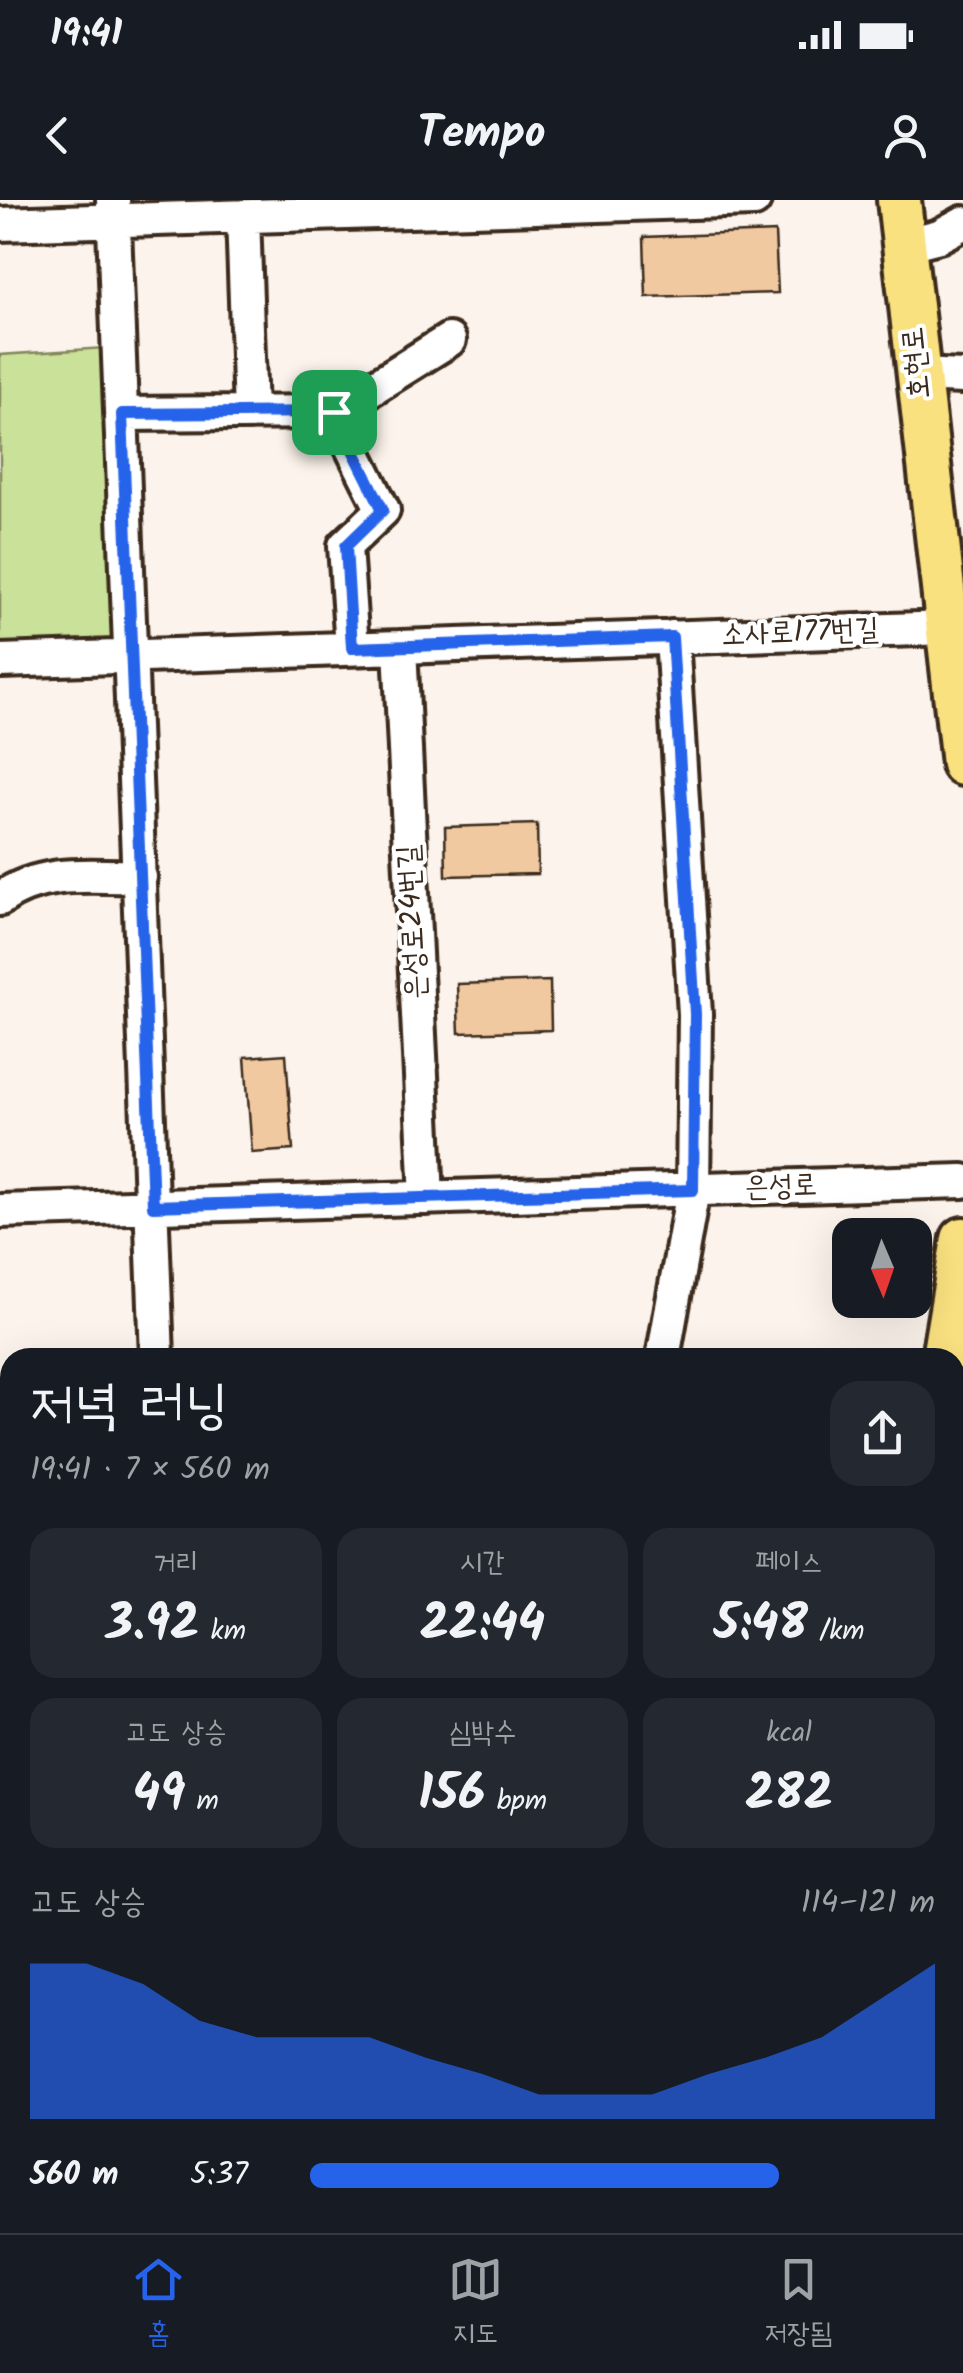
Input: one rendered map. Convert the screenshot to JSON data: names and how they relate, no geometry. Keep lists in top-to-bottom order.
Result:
{
  "streets": {
    "main road": ["호현로"],
    "street": ["소사로177번길", "은성로24번길", "은성로"]
  },
  "crossings": [
    ["호현로", "소사로177번길"],
    ["소사로177번길", "은성로24번길"],
    ["은성로24번길", "은성로"]
  ],
  "north": "bottom",
  "page": {
    "status": "19:41",
    "header": "Tempo",
    "heading": ["저녁 러닝", "19:41 · 7 × 560 m"],
    "stats": [
      ["거리", "3.92 km"],
      ["시간", "22:44"],
      ["페이스", "5:48 /km"],
      ["고도 상승", "49 m"],
      ["심박수", "156 bpm"],
      ["kcal", "282"]
    ],
    "chart": ["고도 상승", "114–121 m"],
    "list": [
      {
        "name": "560 m",
        "note": "5:37"
      }
    ],
    "tabs": ["홈", "지도", "저장됨"]
  }
}
